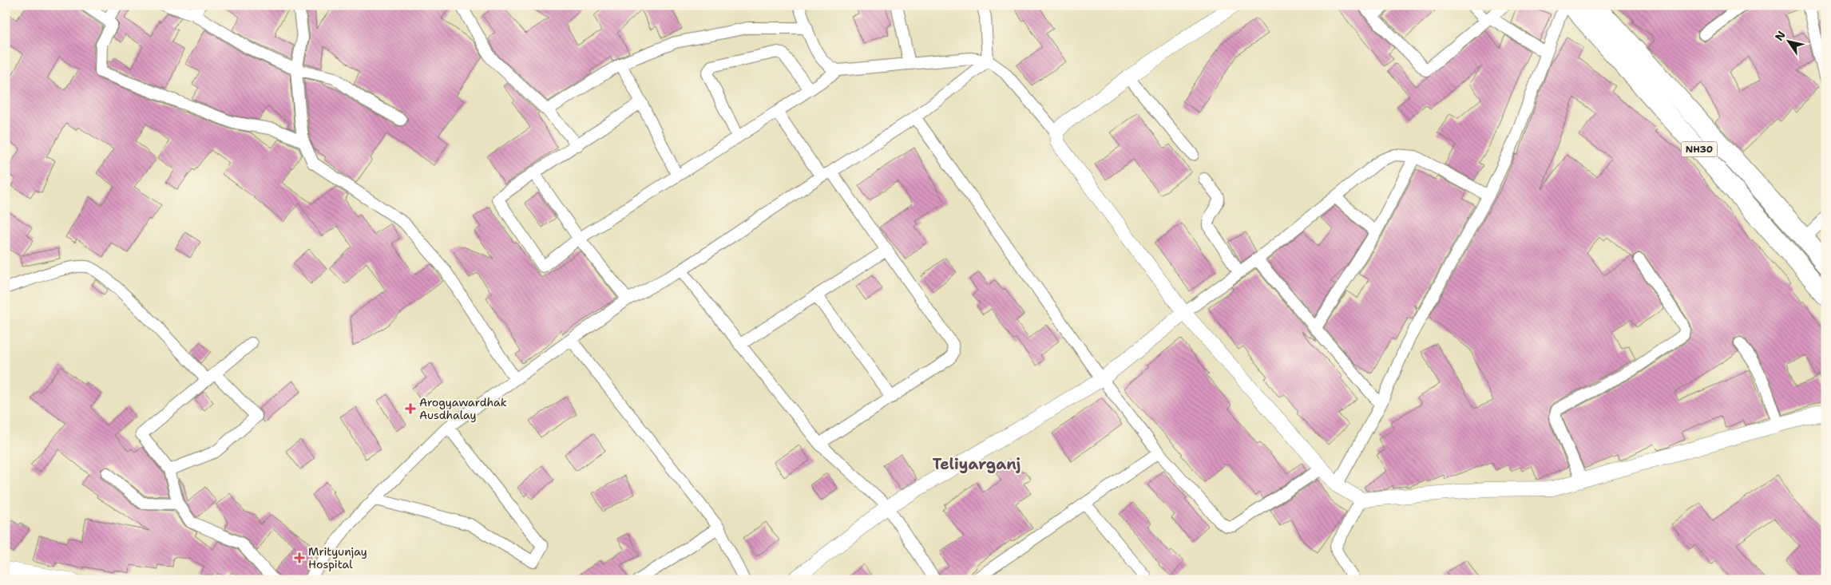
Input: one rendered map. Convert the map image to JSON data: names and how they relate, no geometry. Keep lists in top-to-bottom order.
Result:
{
  "streets": {
    "highway": ["NH30"]
  },
  "districts": ["Teliyarganj"],
  "places": {
    "health": ["Arogyawardhak Ausdhalay", "Mrityunjay Hospital"]
  },
  "north": "top left"
}
